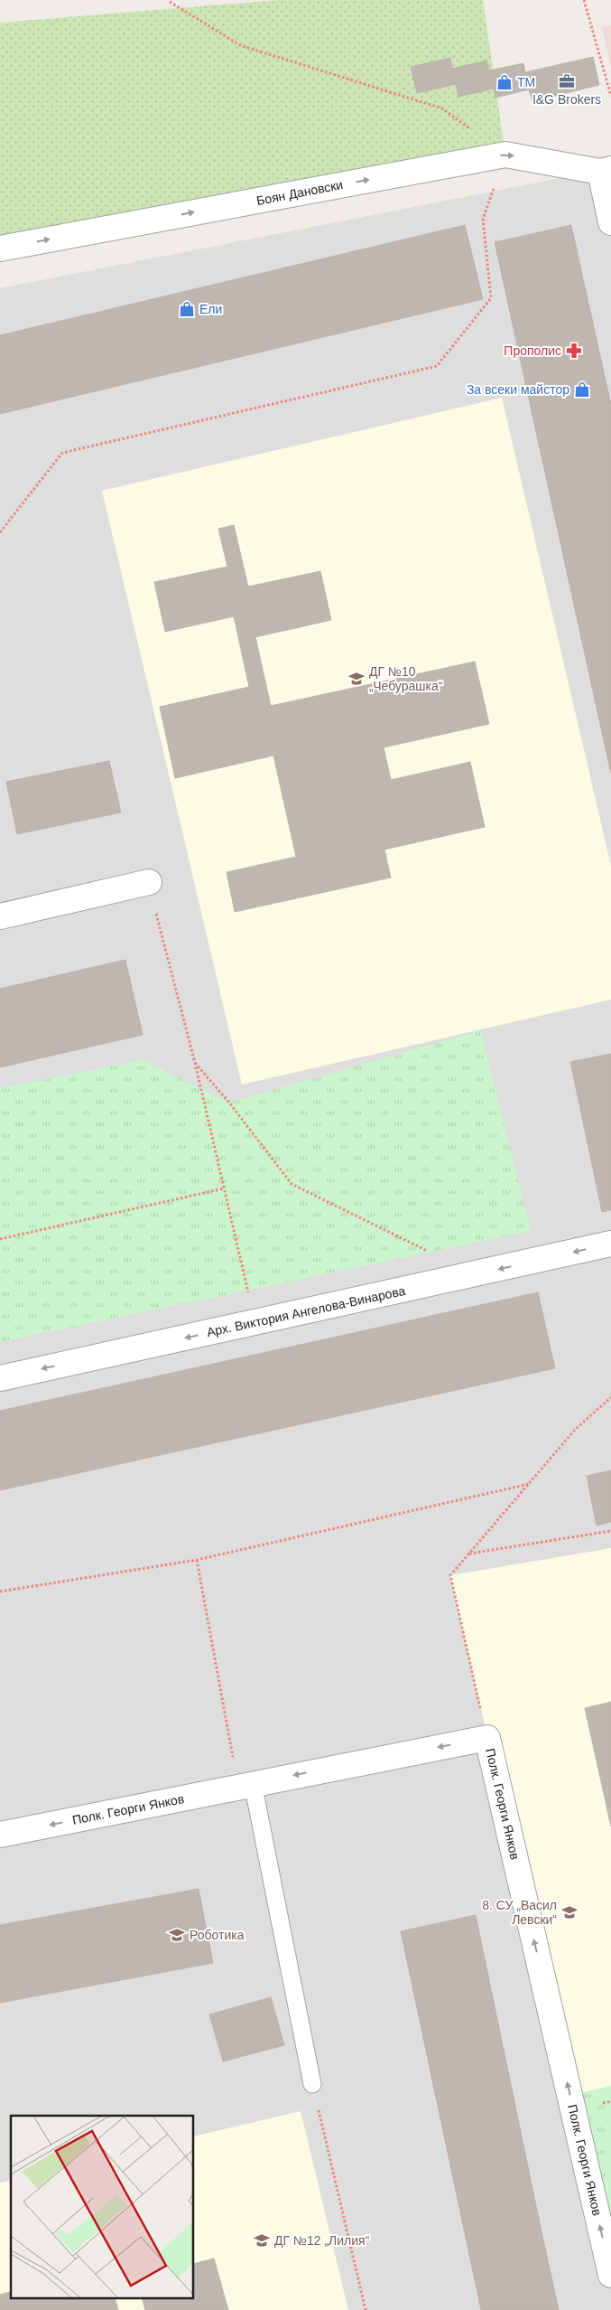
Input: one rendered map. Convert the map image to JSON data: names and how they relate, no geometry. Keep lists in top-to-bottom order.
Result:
{
  "streets": {
    "street": ["Боян Дановски", "Арх. Виктория Ангелова-Винарова", "Полк. Георги Янков"]
  },
  "one_way": ["Боян Дановски", "Арх. Виктория Ангелова-Винарова"],
  "places": {
    "office": ["I&G Brokers"],
    "shop": ["TM", "Ели", "За всеки майстор"],
    "pharmacy": ["Прополис"],
    "school or university": [
      "ДГ №10 „Чебурашка“",
      "8. СУ „Васил Левски“",
      "Роботика",
      "ДГ №12 „Лилия“"
    ]
  }
}
